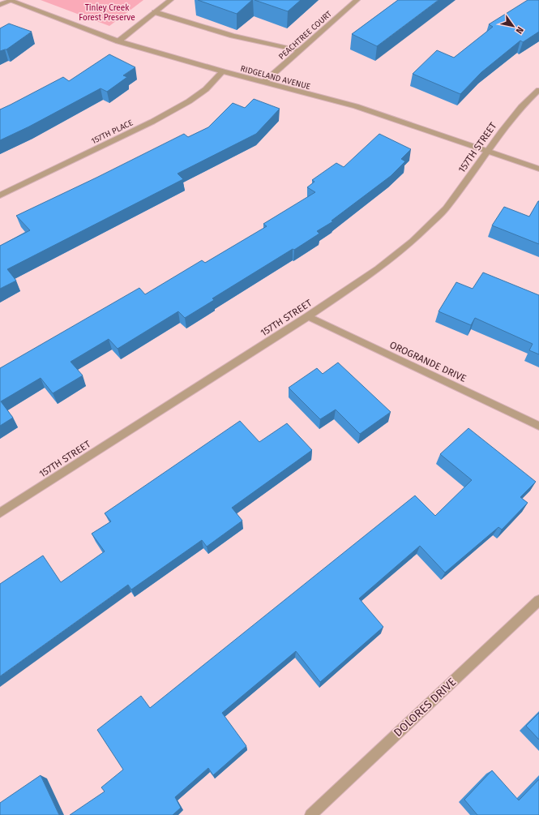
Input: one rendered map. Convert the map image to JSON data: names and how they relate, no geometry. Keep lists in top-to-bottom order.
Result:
{
  "streets": {
    "street": [
      "PEACHTREE COURT",
      "RIDGELAND AVENUE",
      "157TH PLACE",
      "157TH STREET",
      "OROGRANDE DRIVE",
      "DOLORES DRIVE"
    ]
  },
  "crossings": [
    ["PEACHTREE COURT", "RIDGELAND AVENUE"],
    ["RIDGELAND AVENUE", "157TH PLACE"],
    ["RIDGELAND AVENUE", "157TH STREET"],
    ["157TH STREET", "OROGRANDE DRIVE"]
  ],
  "parks": ["Tinley Creek Forest Preserve"],
  "north": "bottom right"
}
